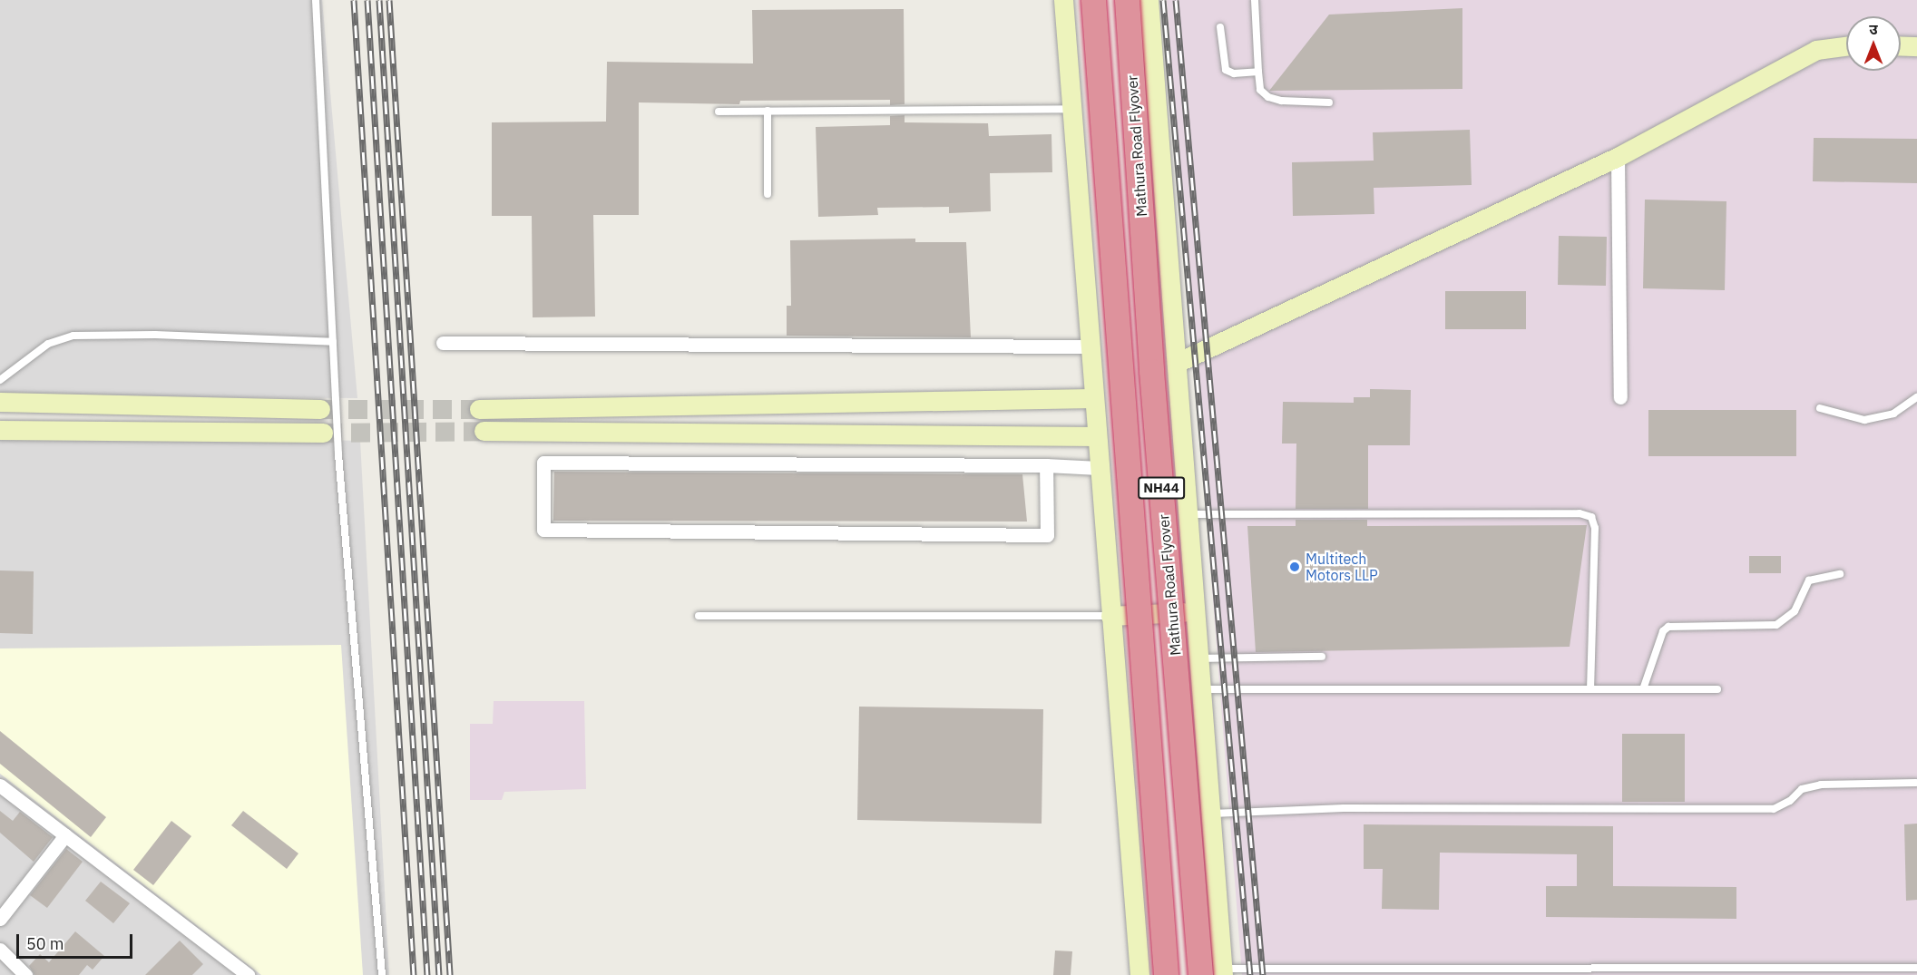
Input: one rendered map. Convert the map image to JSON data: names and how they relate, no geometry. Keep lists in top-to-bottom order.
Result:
{
  "streets": {
    "highway": ["Mathura Road Flyover", "NH44"]
  },
  "places": ["Multitech Motors LLP"],
  "scale_bar": "50 m",
  "north": "top"
}
